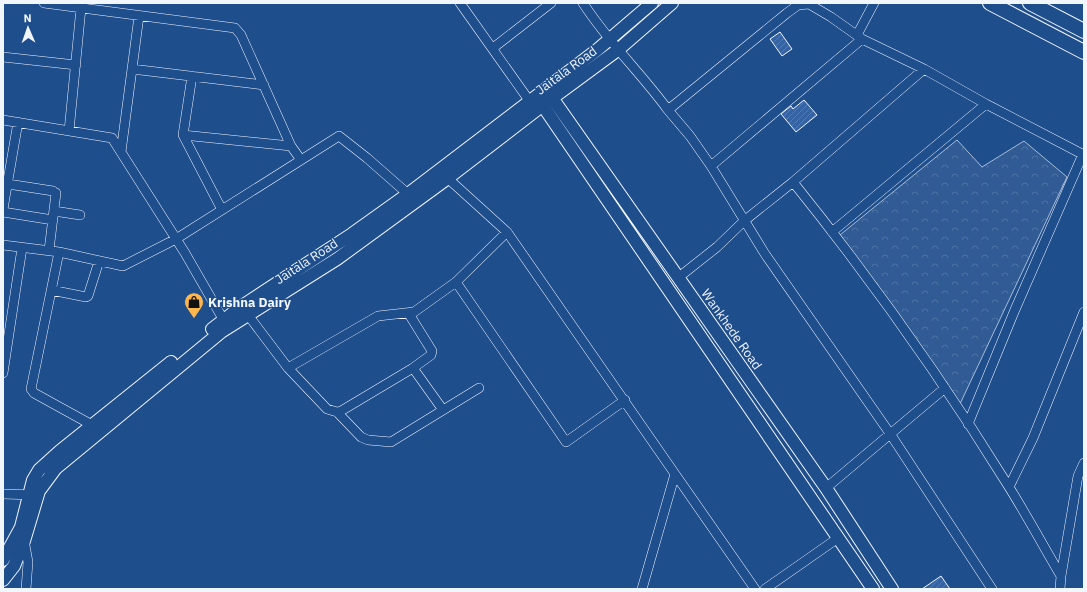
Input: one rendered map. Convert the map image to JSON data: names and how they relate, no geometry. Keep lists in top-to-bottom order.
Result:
{
  "streets": {
    "main road": ["Jaitala Road", "Wankhede Road"]
  },
  "crossings": [
    ["Jaitala Road", "Wankhede Road"]
  ],
  "places": {
    "shop": ["Krishna Dairy"]
  },
  "north": "top"
}
